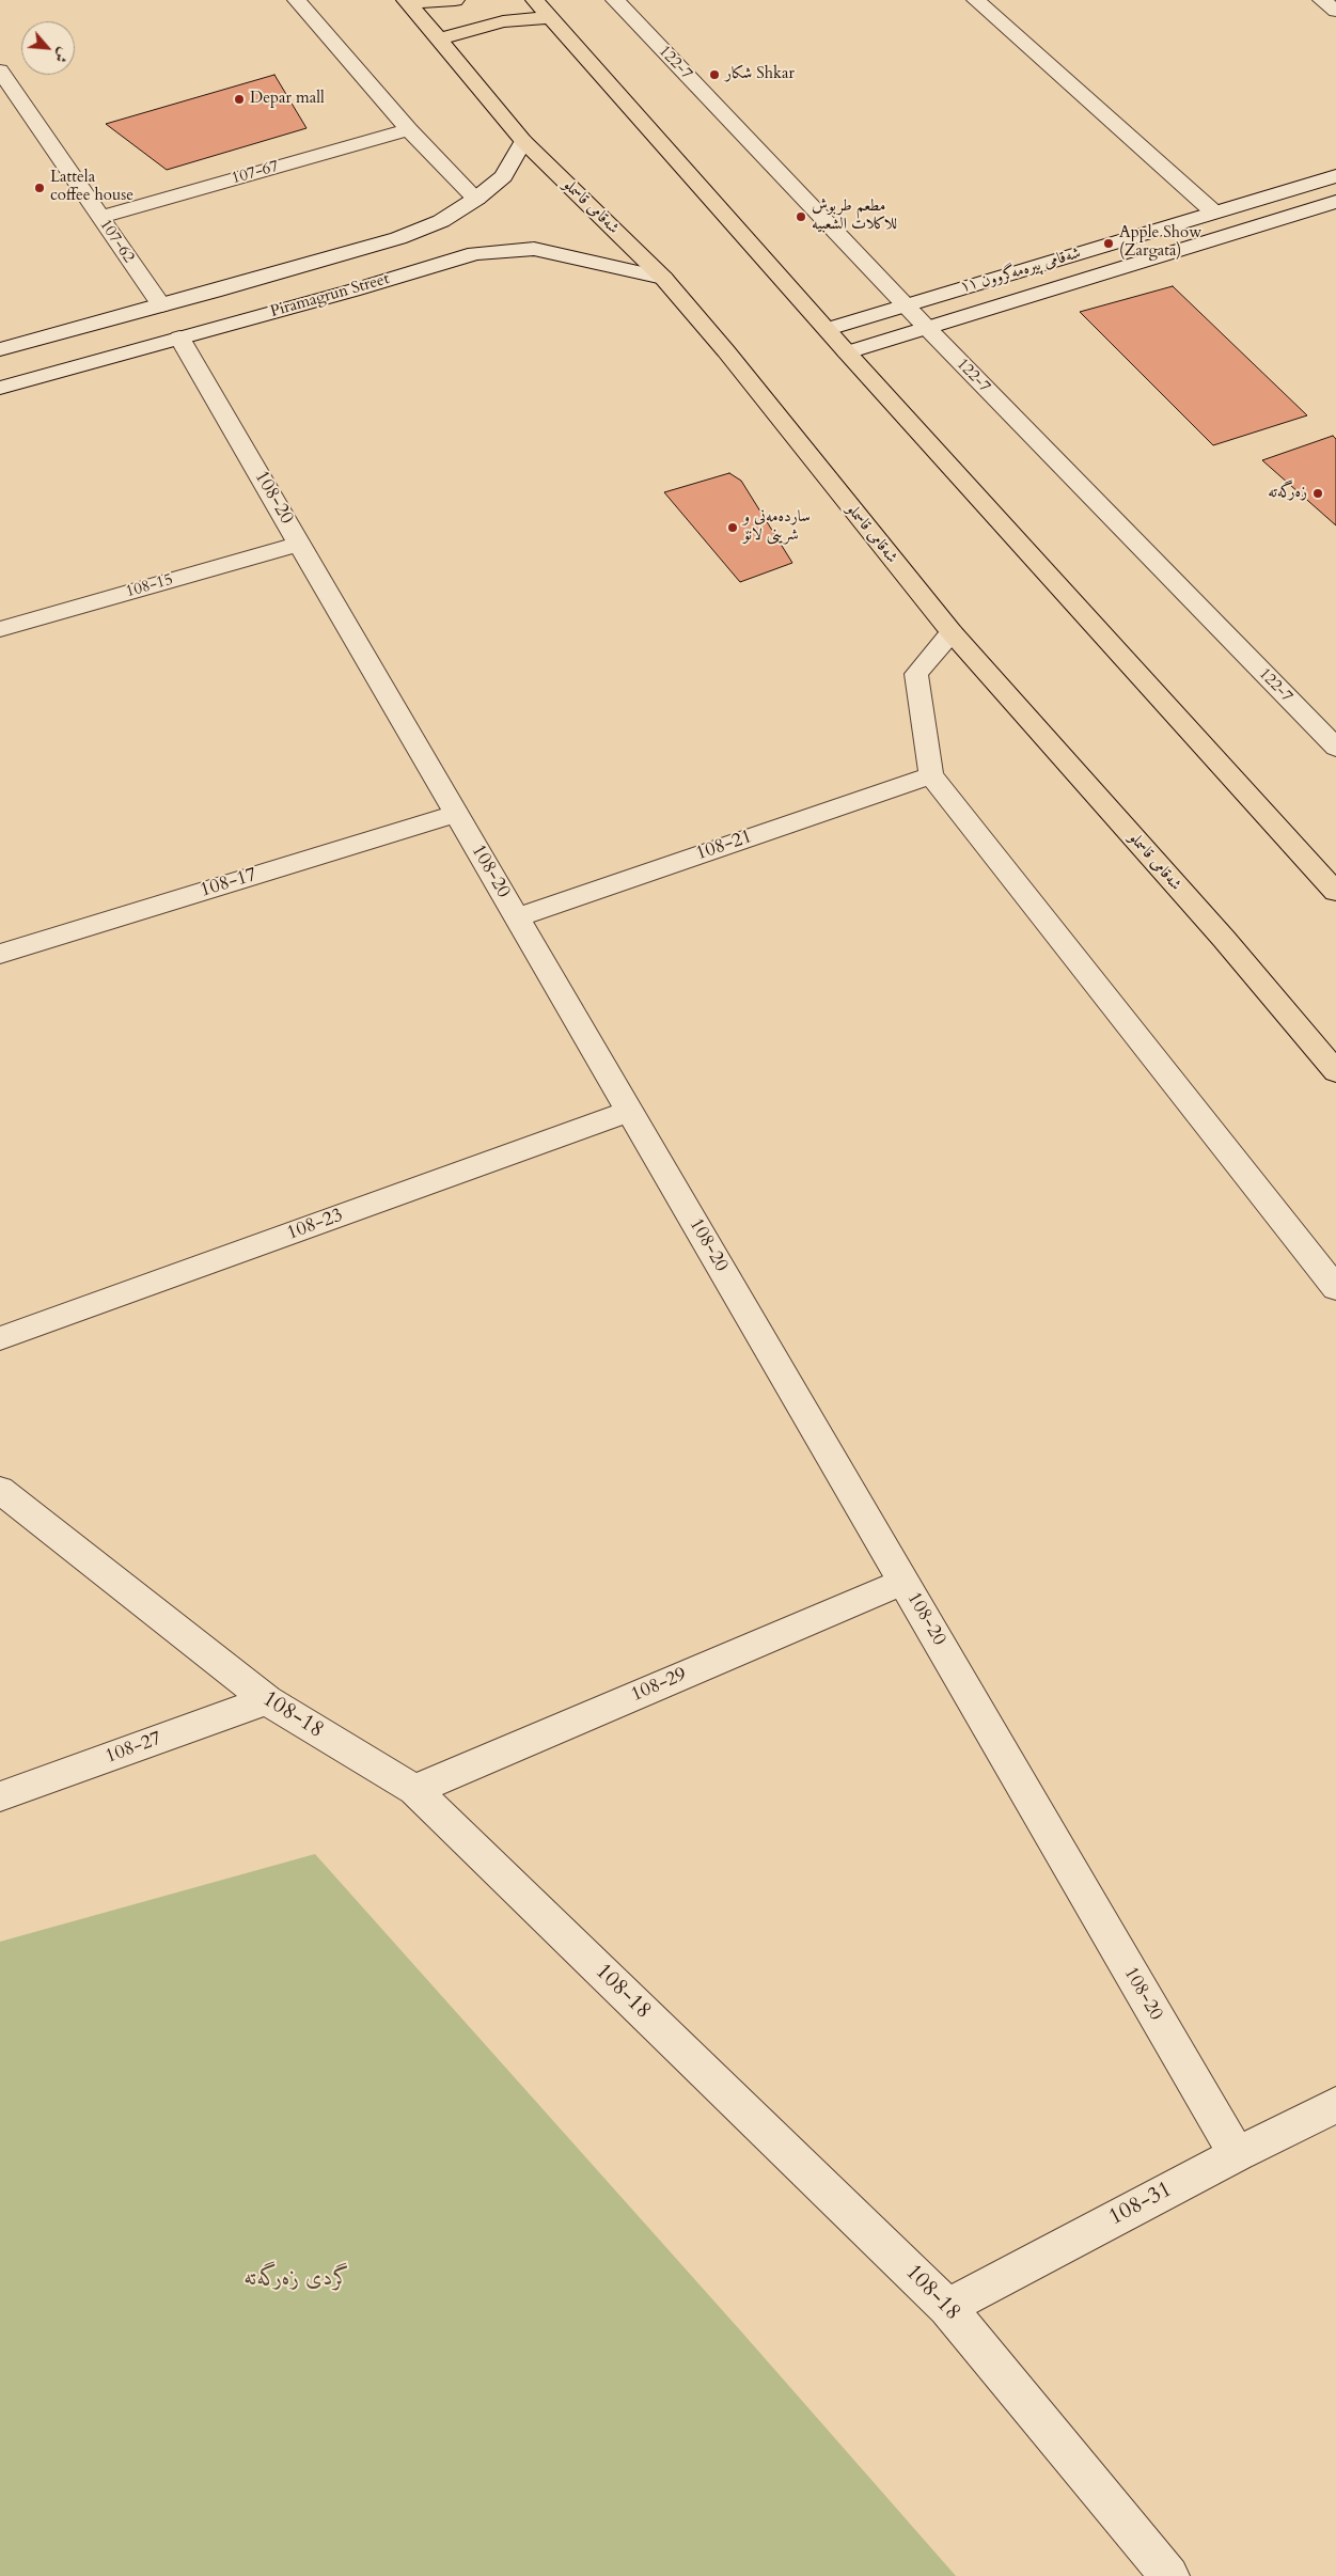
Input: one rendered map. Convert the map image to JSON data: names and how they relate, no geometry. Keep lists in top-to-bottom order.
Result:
{
  "streets": {
    "main road": ["شەقامی قاسملو"],
    "street": [
      "122-7",
      "107-67",
      "107-62",
      "شەقامی پیرەمەگروون ١١",
      "Piramagrun Street",
      "108-20",
      "108-15",
      "108-21",
      "108-17",
      "108-23",
      "108-29",
      "108-18",
      "108-27",
      "108-31"
    ]
  },
  "crossings": [
    ["122-7", "شەقامی پیرەمەگروون ١١"],
    ["107-67", "107-62"],
    ["شەقامی قاسملو", "Piramagrun Street"],
    ["107-62", "Piramagrun Street"],
    ["Piramagrun Street", "108-20"],
    ["108-20", "108-15"],
    ["108-20", "108-21"],
    ["108-20", "108-17"],
    ["108-20", "108-23"],
    ["108-20", "108-29"],
    ["108-20", "108-31"],
    ["108-29", "108-18"],
    ["108-18", "108-27"],
    ["108-18", "108-31"]
  ],
  "parks": ["گردی زەرگەتە"],
  "places": [
    "شکار Shkar",
    "Depar mall",
    "Lattela coffee house",
    "مطعم طربوش للاكلات الشعبيه",
    "Apple Show (Zargata)",
    "زەرگەتە",
    "ساردەمەنی و شرینی لانۆ"
  ],
  "north": "bottom right"
}
